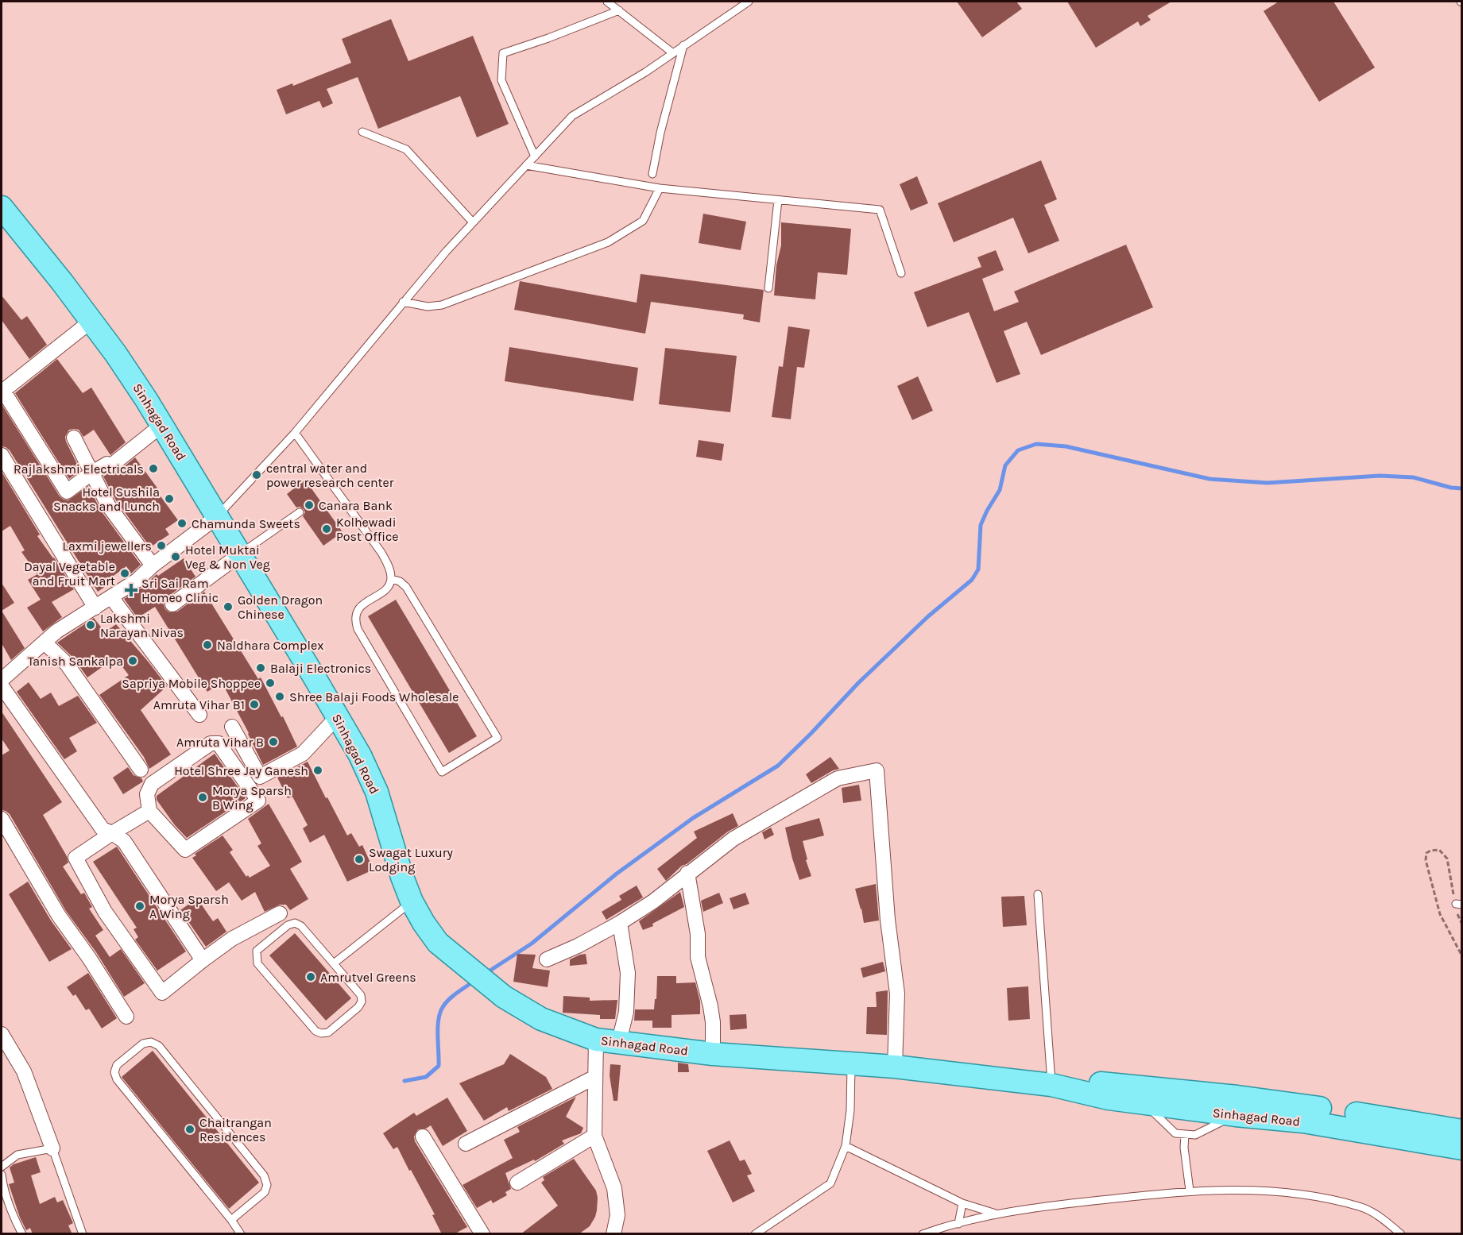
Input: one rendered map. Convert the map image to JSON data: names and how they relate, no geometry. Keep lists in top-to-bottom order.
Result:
{
  "streets": {
    "main road": ["Sinhagad Road"]
  },
  "places": {
    "other": [
      "Rajlakshmi Electricals",
      "central water and power research center",
      "Hotel Sushila Snacks and Lunch",
      "Canara Bank",
      "Chamunda Sweets",
      "Kolhewadi Post Office",
      "Laxmi jewellers",
      "Hotel Muktai Veg & Non Veg",
      "Dayal Vegetable and Fruit Mart",
      "Golden Dragon Chinese",
      "Lakshmi Narayan Nivas",
      "Naldhara Complex",
      "Tanish Sankalpa",
      "Balaji Electronics",
      "Sapriya Mobile Shoppee",
      "Shree Balaji Foods Wholesale",
      "Amruta Vihar B1",
      "Amruta Vihar B",
      "Hotel Shree Jay Ganesh",
      "Morya Sparsh B Wing",
      "Swagat Luxury Lodging",
      "Morya Sparsh A Wing",
      "Amrutvel Greens",
      "Chaitrangan Residences"
    ],
    "health": ["Sri Sai Ram Homeo Clinic"]
  }
}
